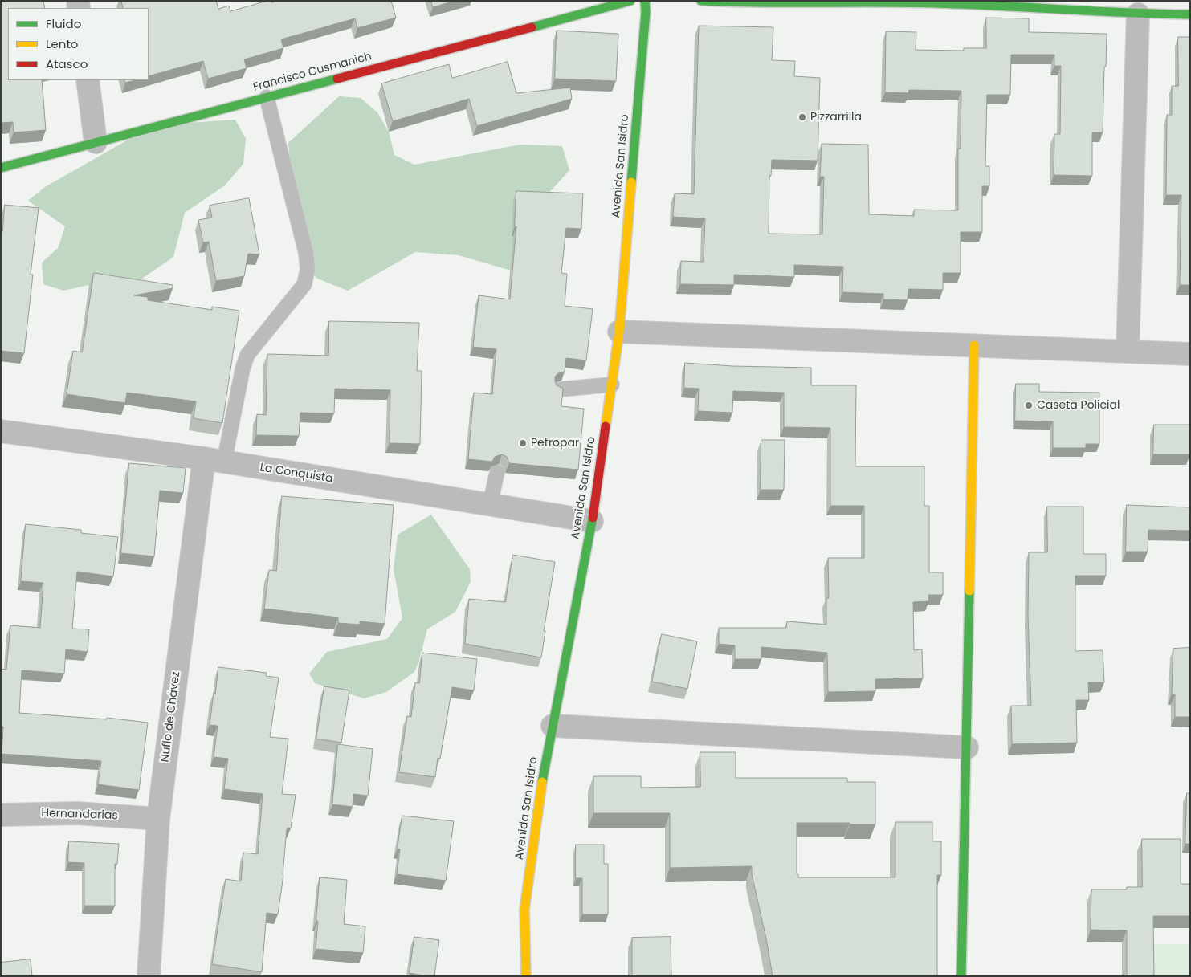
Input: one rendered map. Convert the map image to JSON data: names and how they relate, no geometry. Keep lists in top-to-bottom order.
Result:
{
  "streets": {
    "street": [
      "Francisco Cusmanich",
      "Avenida San Isidro",
      "La Conquista",
      "Nuflo de Chávez",
      "Hernandarias"
    ]
  },
  "crossings": [
    ["Avenida San Isidro", "La Conquista"],
    ["La Conquista", "Nuflo de Chávez"],
    ["Nuflo de Chávez", "Hernandarias"]
  ],
  "places": ["Pizzarrilla", "Caseta Policial", "Petropar"],
  "legend": ["Fluido", "Lento", "Atasco"]
}
